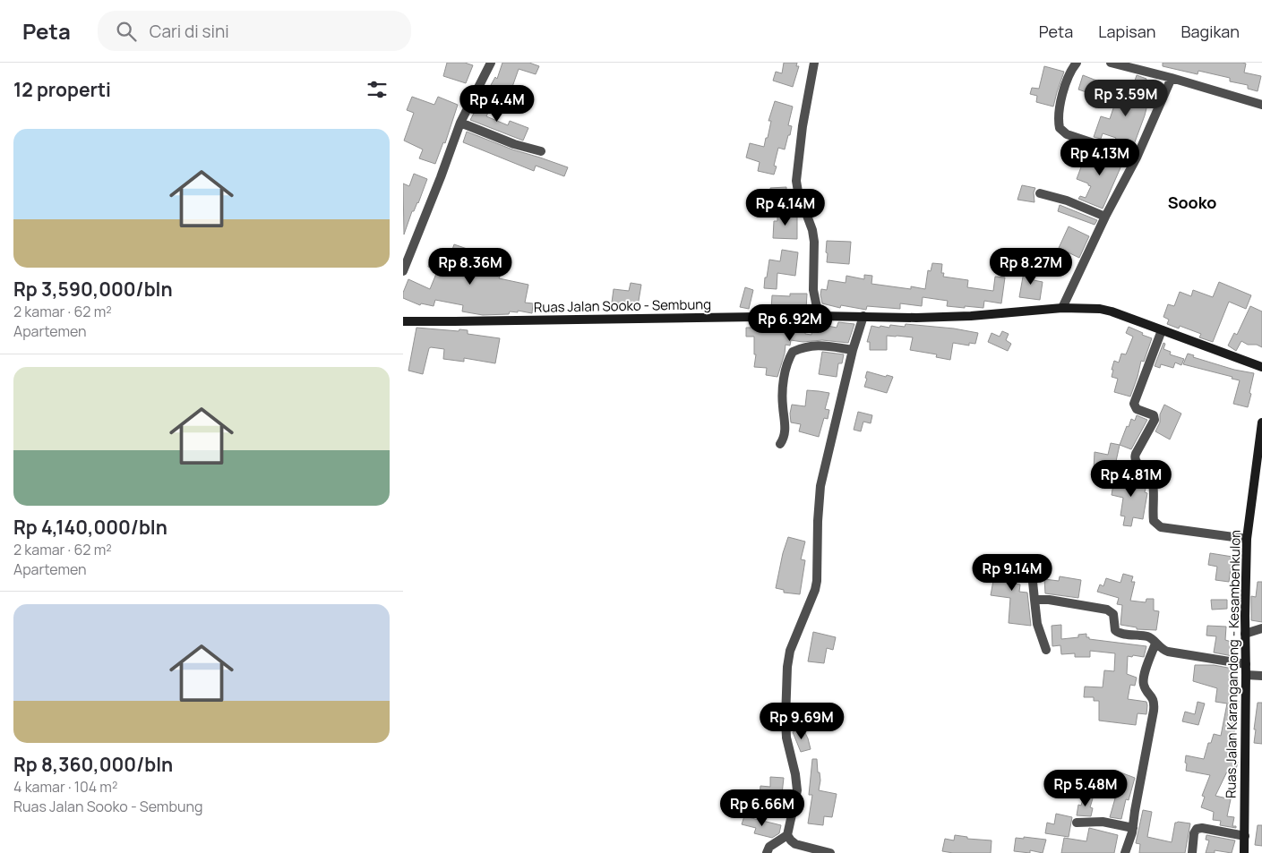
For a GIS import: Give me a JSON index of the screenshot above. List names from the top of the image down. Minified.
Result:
{"streets":{"main road":["Ruas Jalan Sooko - Sembung","Ruas Jalan Karangandong - Kesambenkulon"]},"districts":["Sooko"],"page":{"header":"Peta","search":"Cari di sini","nav":["Peta","Lapisan","Bagikan"],"heading":"12 properti","price":["Rp 3.59M","Rp 4.4M","Rp 4.13M","Rp 4.14M","Rp 8.36M","Rp 8.27M","Rp 6.92M","Rp 4.81M","Rp 9.14M","Rp 9.69M","Rp 5.48M","Rp 6.66M"],"list":[{"name":"Rp 3,590,000/bln","note":"2 kamar · 62 m² · Apartemen"},{"name":"Rp 4,140,000/bln","note":"2 kamar · 62 m² · Apartemen"},{"name":"Rp 8,360,000/bln","note":"4 kamar · 104 m² · Ruas Jalan Sooko - Sembung"}]}}
